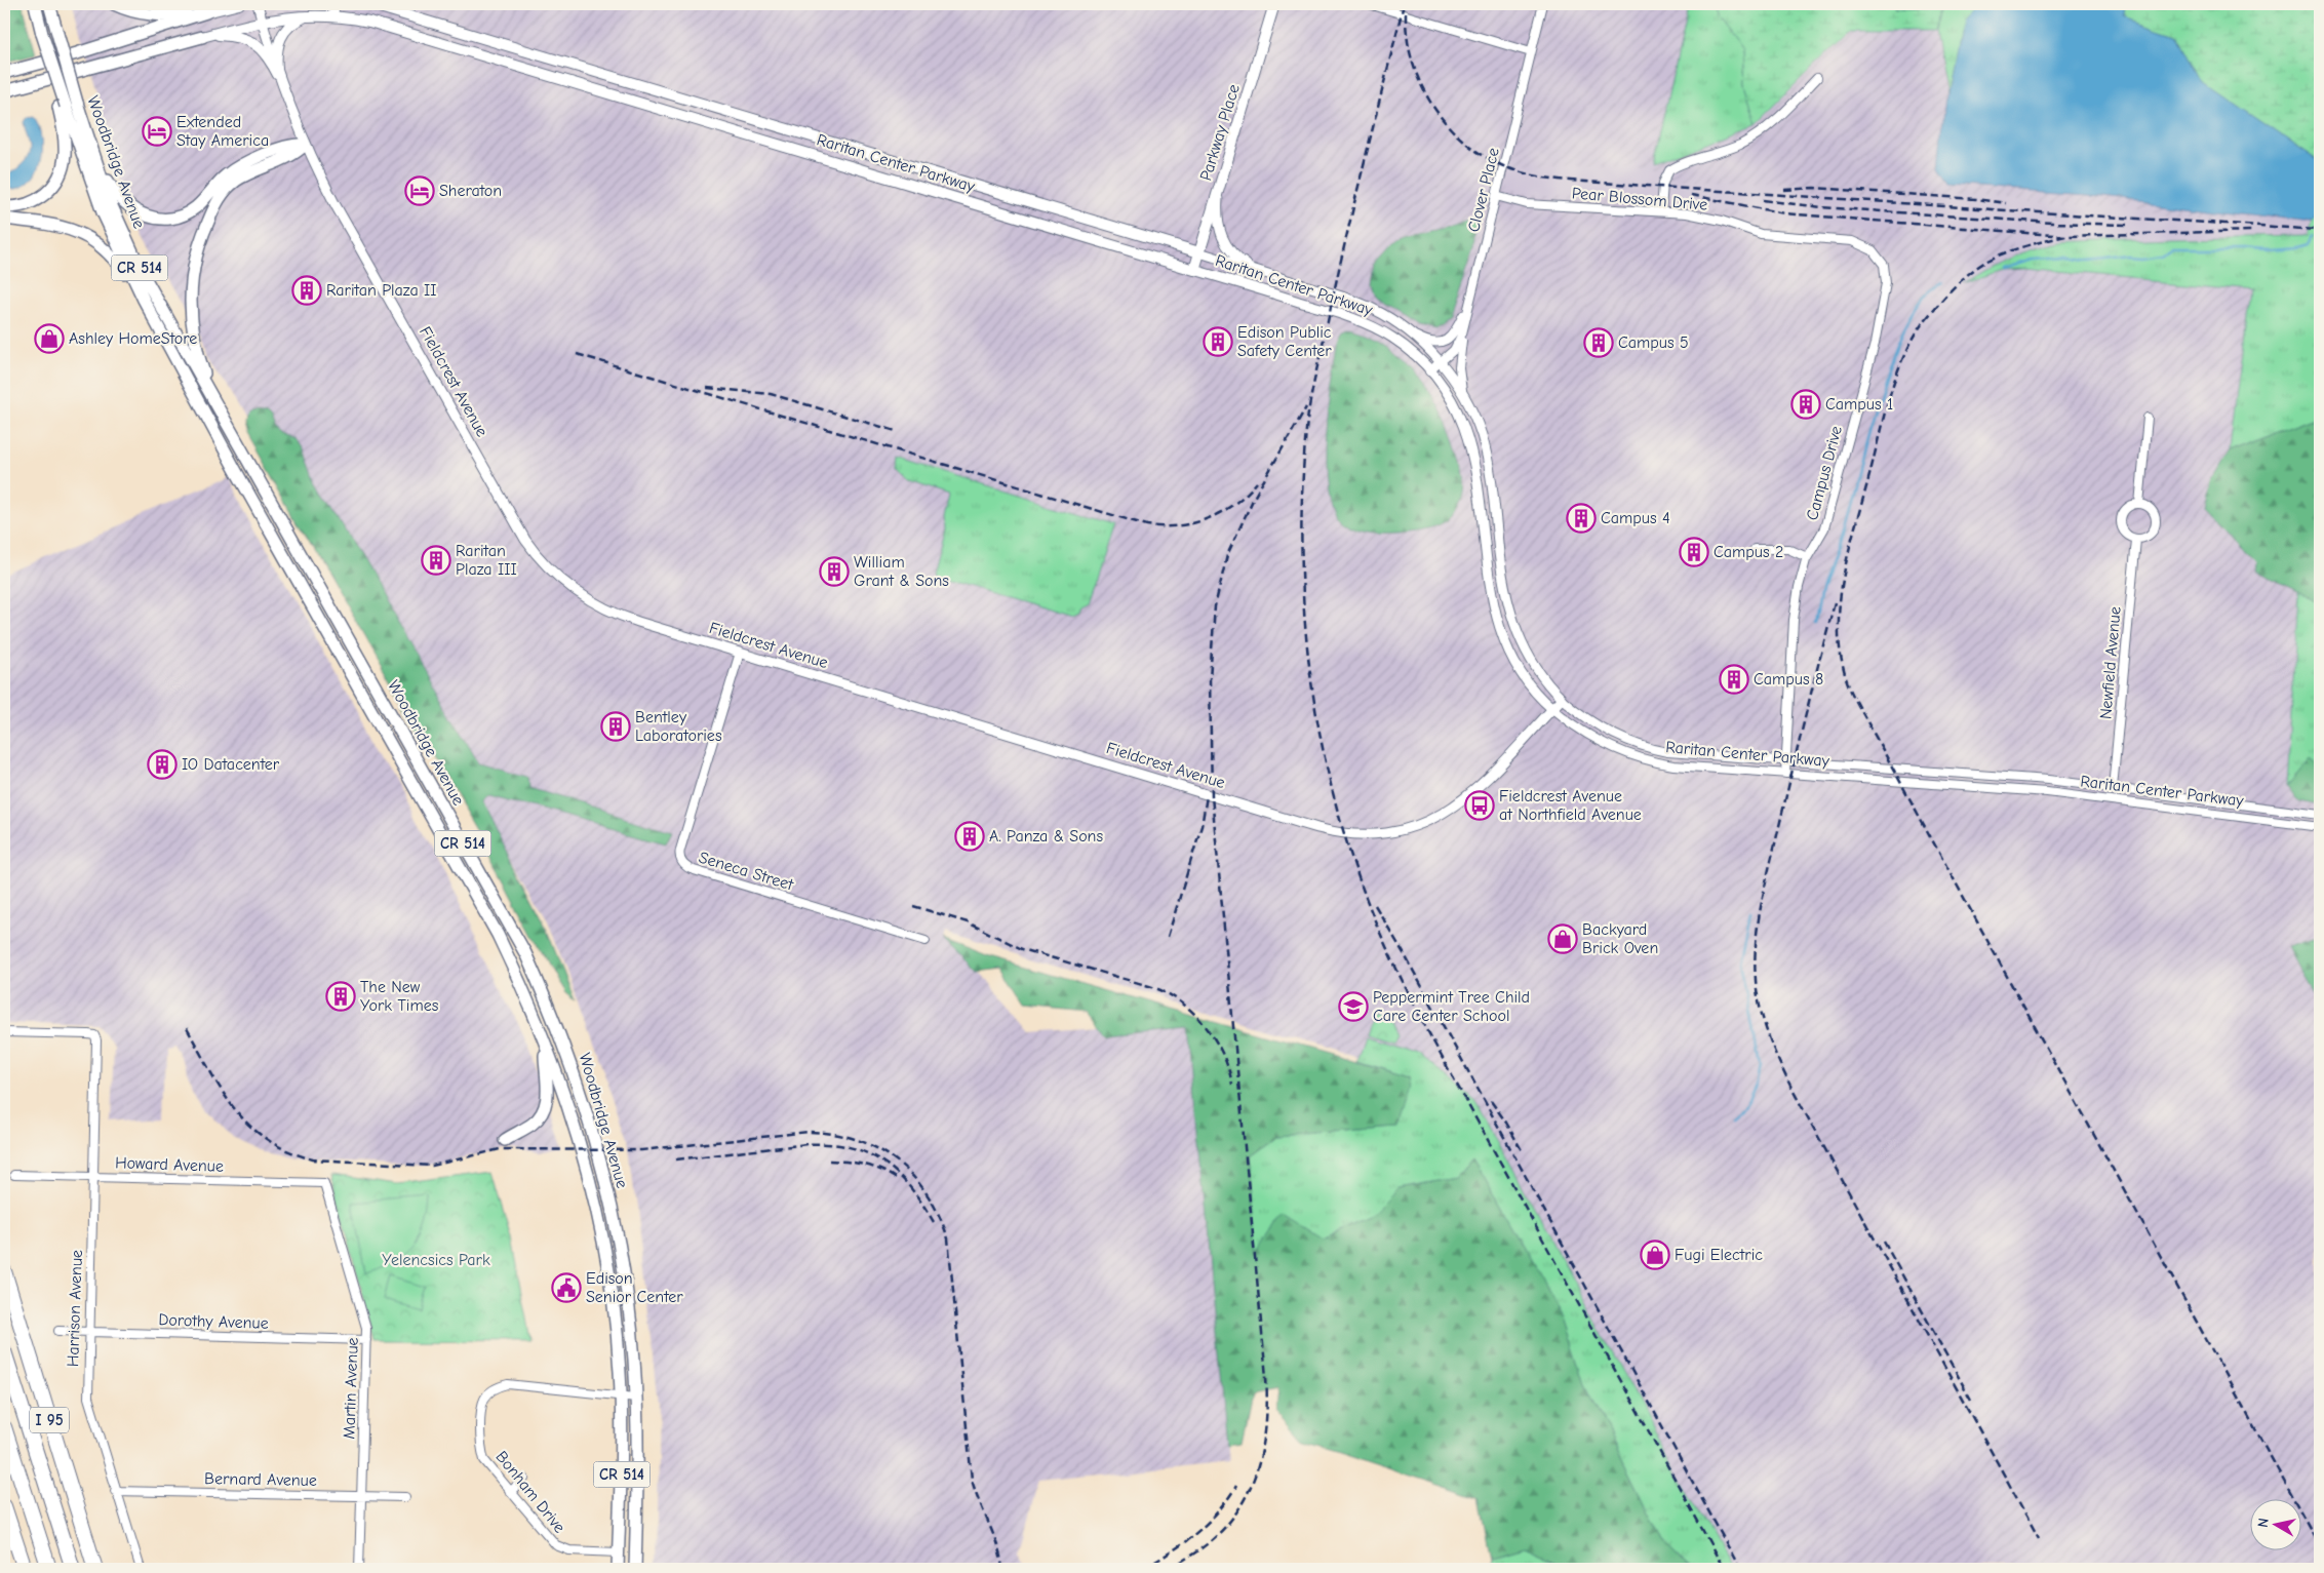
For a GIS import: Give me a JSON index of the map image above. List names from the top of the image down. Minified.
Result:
{"streets":{"highway":["I 95"],"main road":["Parkway Place","Woodbridge Avenue","Raritan Center Parkway","CR 514"],"street":["Clover Place","Pear Blossom Drive","Fieldcrest Avenue","Campus Drive","Newfield Avenue","Seneca Street","Howard Avenue","Harrison Avenue","Dorothy Avenue","Martin Avenue","Bernard Avenue","Bonham Drive"]},"crossings":[["Parkway Place","Raritan Center Parkway"],["Woodbridge Avenue","Bonham Drive"],["Raritan Center Parkway","Clover Place"],["Raritan Center Parkway","Fieldcrest Avenue"],["Raritan Center Parkway","Campus Drive"],["Raritan Center Parkway","Newfield Avenue"],["Clover Place","Pear Blossom Drive"],["Pear Blossom Drive","Campus Drive"],["Fieldcrest Avenue","Seneca Street"],["Howard Avenue","Harrison Avenue"],["Howard Avenue","Martin Avenue"],["Harrison Avenue","Dorothy Avenue"],["Harrison Avenue","Bernard Avenue"],["Dorothy Avenue","Martin Avenue"],["Martin Avenue","Bernard Avenue"]],"parks":["Yelencsics Park"],"places":{"hotel":["Extended Stay America","Sheraton"],"building":["Raritan Plaza II","Edison Public Safety Center","Campus 5","Campus 1","Campus 4","Campus 2","Raritan Plaza III","William Grant & Sons","Campus 8","Bentley Laboratories","IO Datacenter","A. Panza & Sons","The New York Times"],"shop":["Ashley HomeStore","Backyard Brick Oven","Fugi Electric"],"bus stop":["Fieldcrest Avenue at Northfield Avenue"],"school or university":["Peppermint Tree Child Care Center School"],"public building":["Edison Senior Center"]},"north":"left"}
